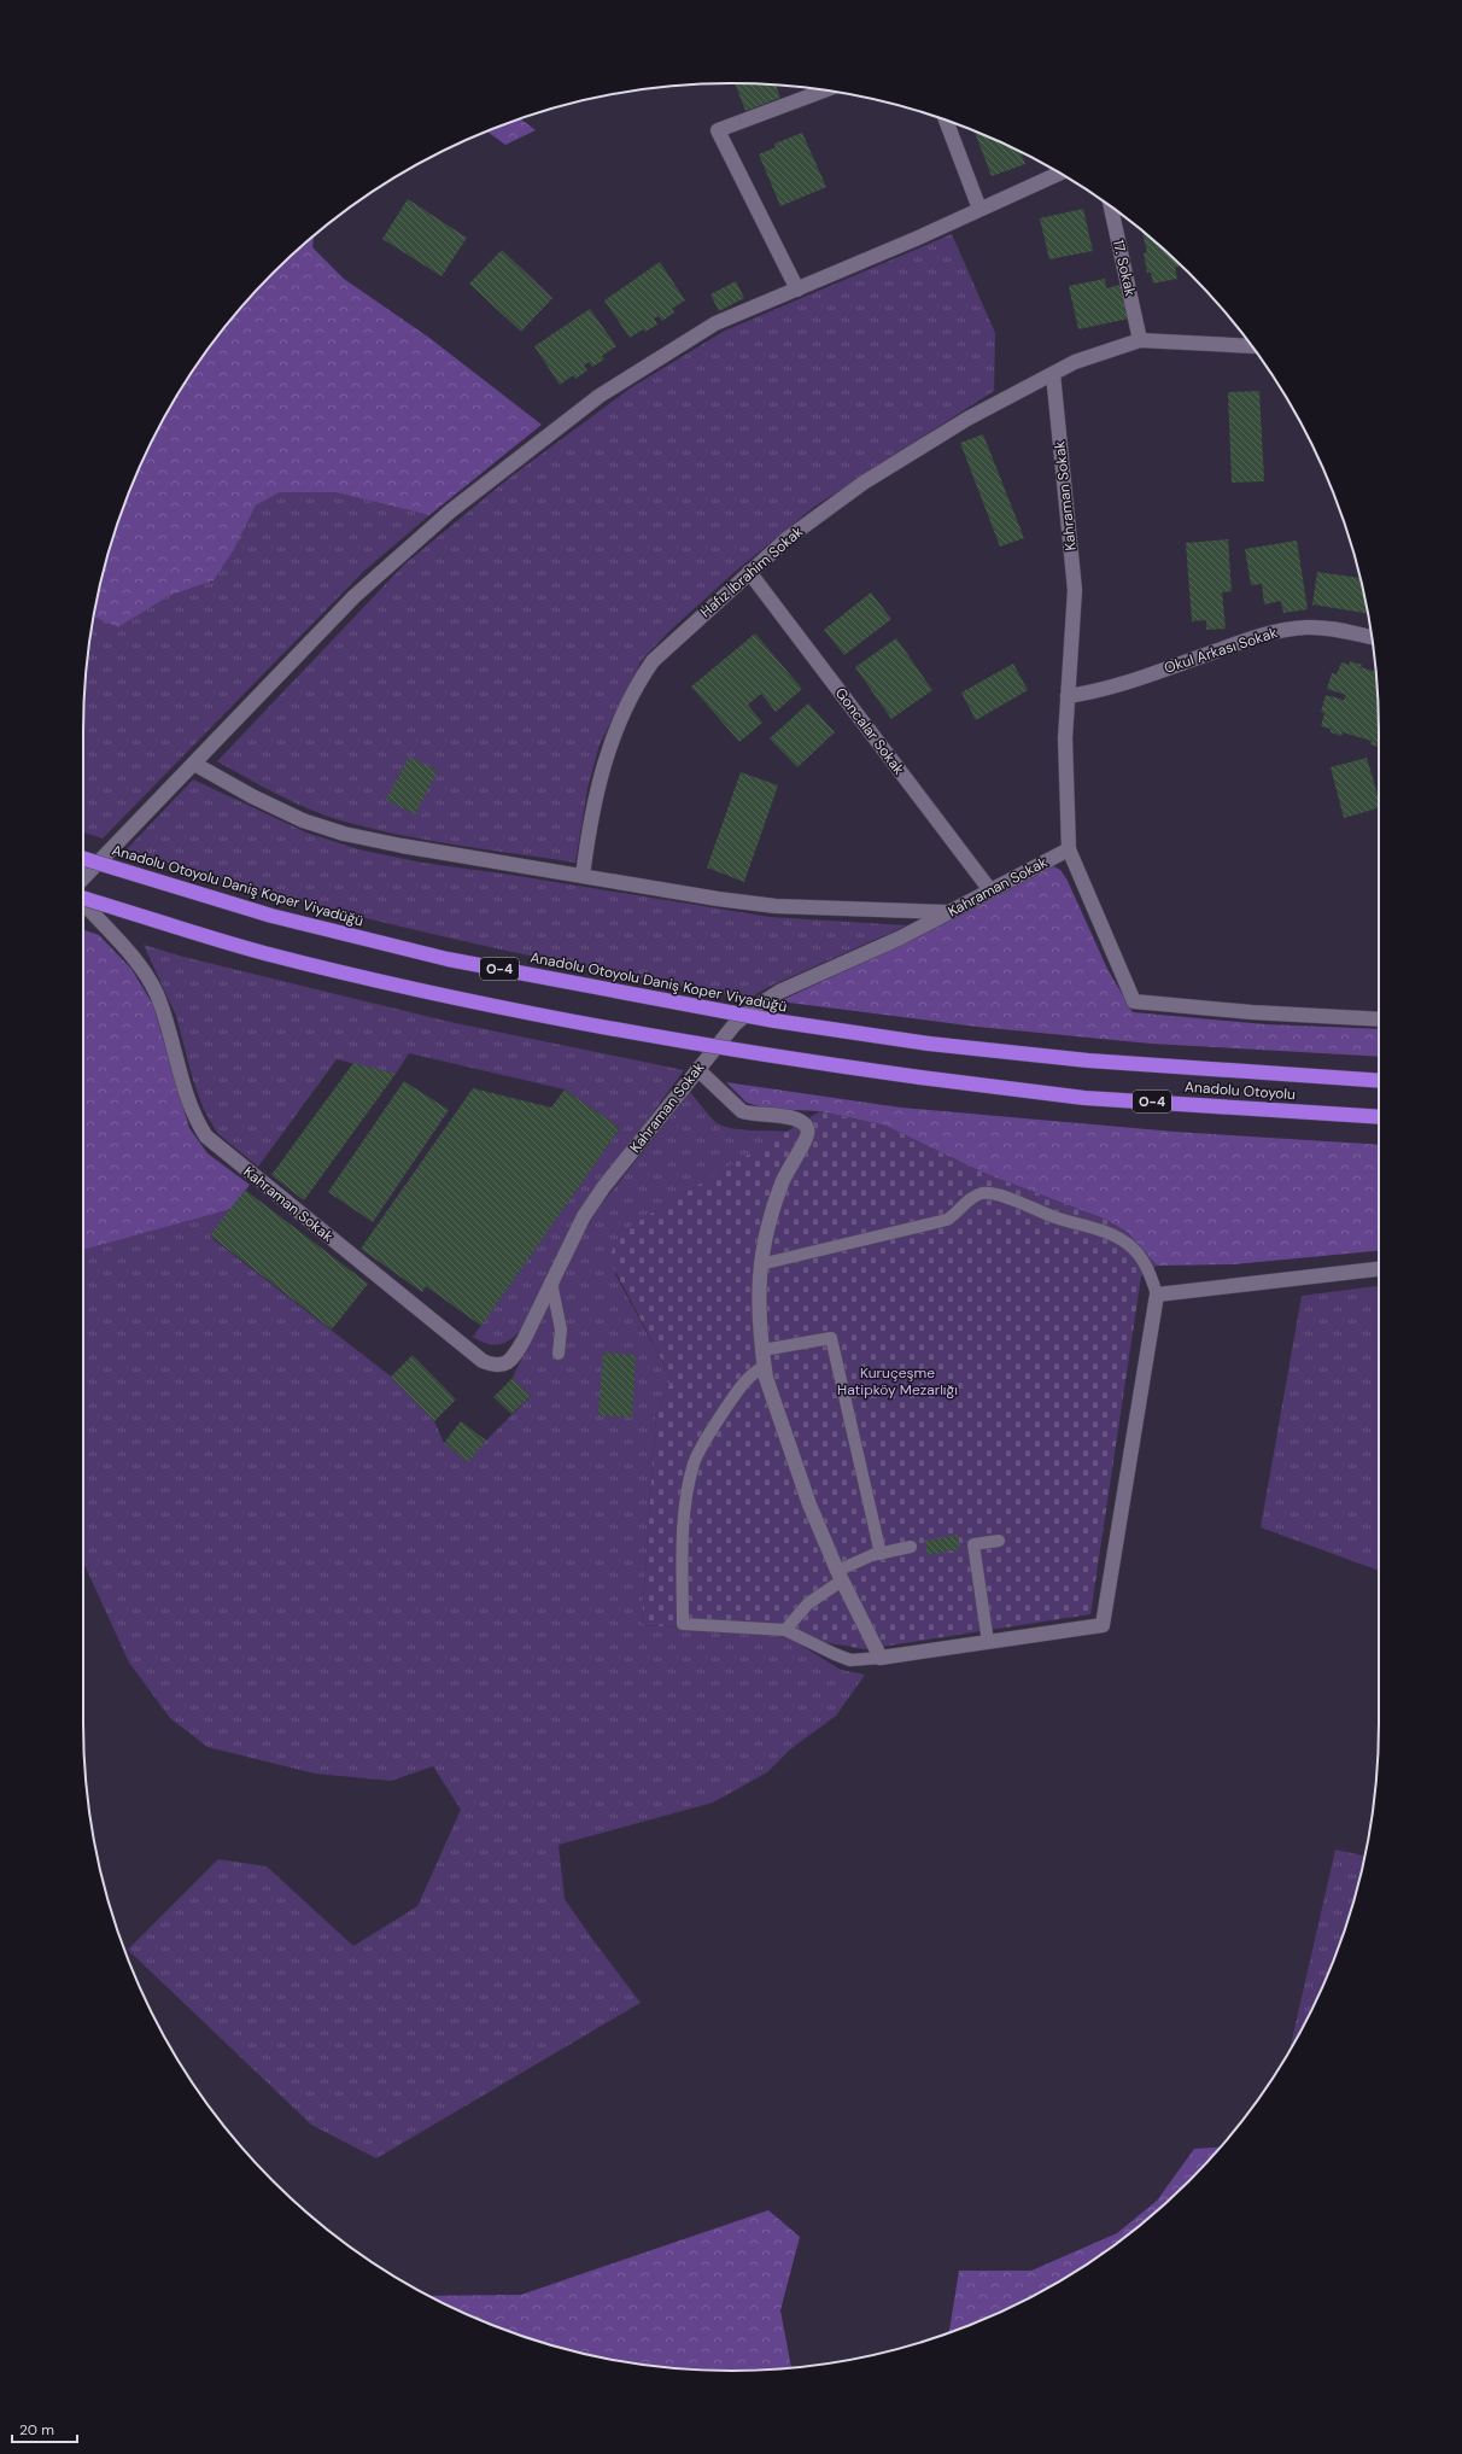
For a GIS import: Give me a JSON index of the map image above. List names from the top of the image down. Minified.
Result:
{"streets":{"highway":["Anadolu Otoyolu Daniş Koper Viyadüğü","O-4","Anadolu Otoyolu"],"street":["17. Sokak","Kahraman Sokak","Hafız İbrahim Sokak","Okul Arkası Sokak","Goncalar Sokak"]},"crossings":[["17. Sokak","Hafız İbrahim Sokak"],["Kahraman Sokak","Hafız İbrahim Sokak"],["Kahraman Sokak","Okul Arkası Sokak"],["Kahraman Sokak","Goncalar Sokak"],["Hafız İbrahim Sokak","Goncalar Sokak"],["Anadolu Otoyolu Daniş Koper Viyadüğü","Anadolu Otoyolu"]],"parks":["Kuruçeşme Hatipköy Mezarlığı"],"scale_bar":"20 m"}
